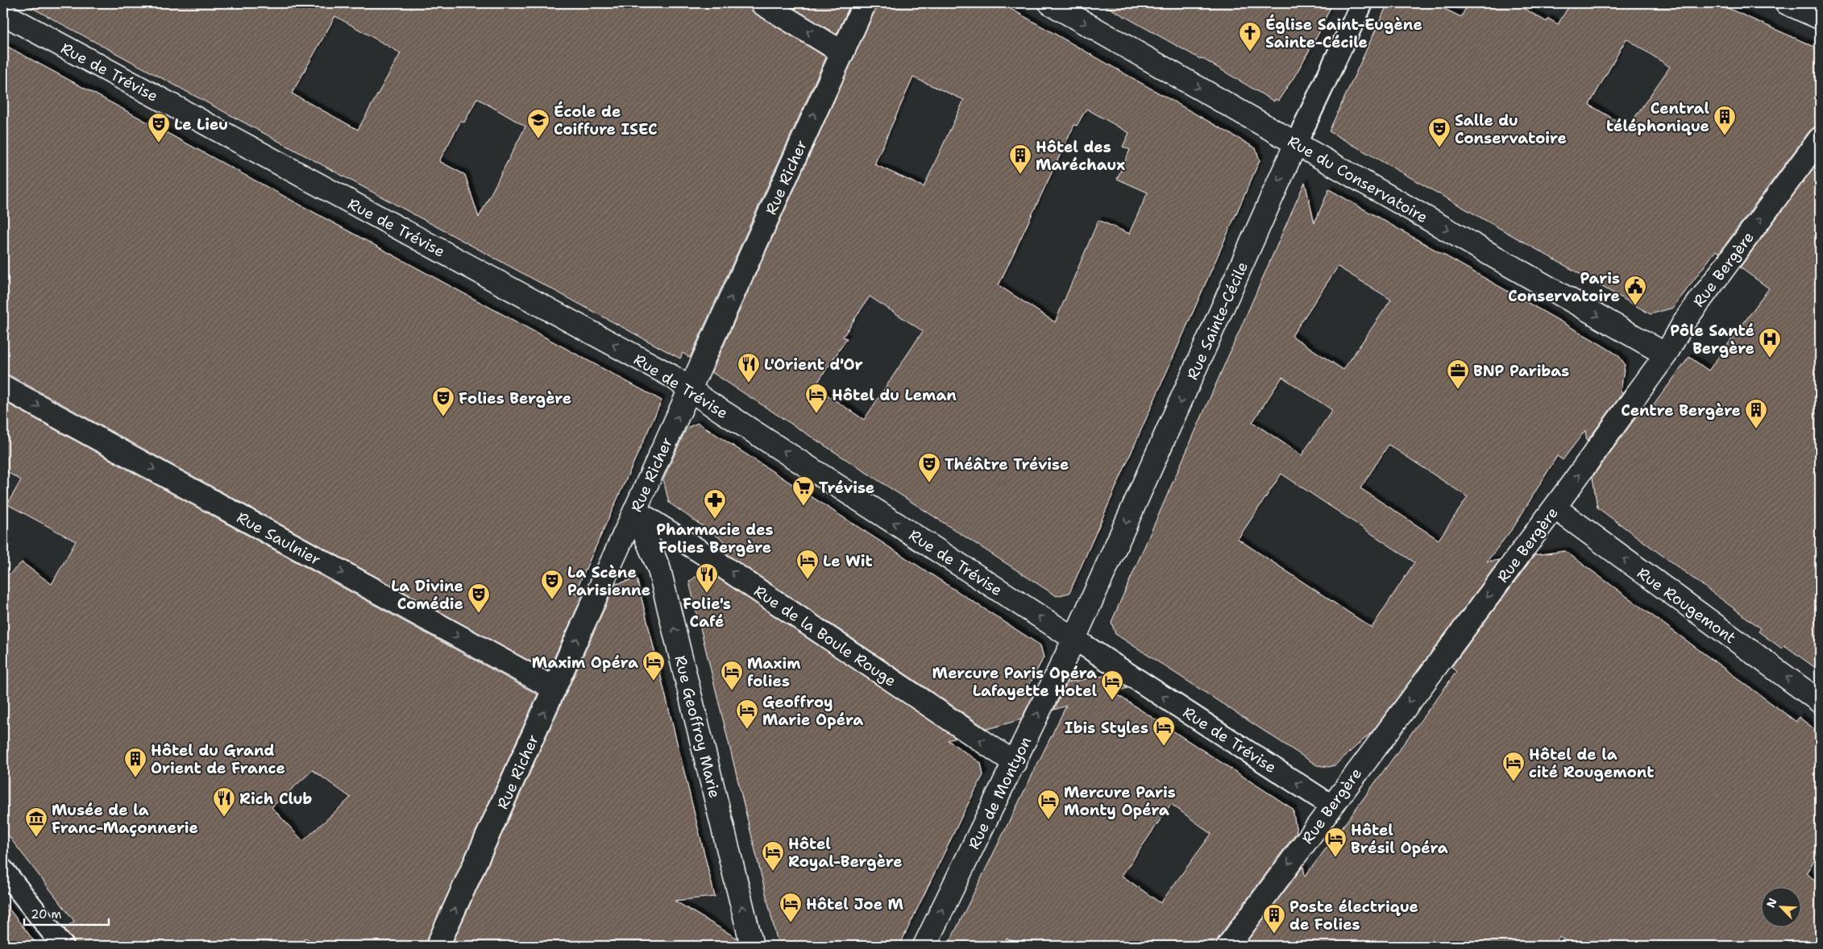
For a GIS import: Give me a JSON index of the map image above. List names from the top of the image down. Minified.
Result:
{"streets":{"street":["Rue de Trévise","Rue Richer","Rue du Conservatoire","Rue Bergère","Rue Sainte-Cécile","Rue Saulnier","Rue Rougemont","Rue de la Boule Rouge","Rue Geoffroy Marie","Rue de Montyon"]},"crossings":[["Rue de Trévise","Rue Richer"],["Rue de Trévise","Rue Bergère"],["Rue de Trévise","Rue Sainte-Cécile"],["Rue de Trévise","Rue de Montyon"],["Rue Richer","Rue Saulnier"],["Rue Richer","Rue de la Boule Rouge"],["Rue Richer","Rue Geoffroy Marie"],["Rue du Conservatoire","Rue Bergère"],["Rue du Conservatoire","Rue Sainte-Cécile"],["Rue Bergère","Rue Rougemont"],["Rue Sainte-Cécile","Rue de Montyon"],["Rue de la Boule Rouge","Rue Geoffroy Marie"],["Rue de la Boule Rouge","Rue de Montyon"]],"one_way":["Rue de Trévise","Rue Richer","Rue du Conservatoire","Rue Sainte-Cécile","Rue Saulnier","Rue Rougemont","Rue de la Boule Rouge","Rue Geoffroy Marie","Rue de Montyon"],"places":{"church":["Église Saint-Eugène Sainte-Cécile"],"building":["Central téléphonique","Hôtel des Maréchaux","Centre Bergère","Hôtel du Grand Orient de France","Poste électrique de Folies"],"school or university":["École de Coiffure ISEC"],"theatre":["Le Lieu","Salle du Conservatoire","Folies Bergère","Théâtre Trévise","La Scène Parisienne","La Divine Comédie"],"public building":["Paris Conservatoire"],"hospital":["Pôle Santé Bergère"],"restaurant":["L'Orient d'Or","Folie's Café","Rich Club"],"office":["BNP Paribas"],"hotel":["Hôtel du Leman","Le Wit","Maxim Opéra","Maxim folies","Mercure Paris Opéra Lafayette Hotel","Geoffroy Marie Opéra","Ibis Styles","Hôtel de la cité Rougemont","Mercure Paris Monty Opéra","Hôtel Brésil Opéra","Hôtel Royal-Bergère","Hôtel Joe M"],"supermarket":["Trévise"],"pharmacy":["Pharmacie des Folies Bergère"],"museum":["Musée de la Franc-Maçonnerie"]},"scale_bar":"20 m","north":"top left"}
